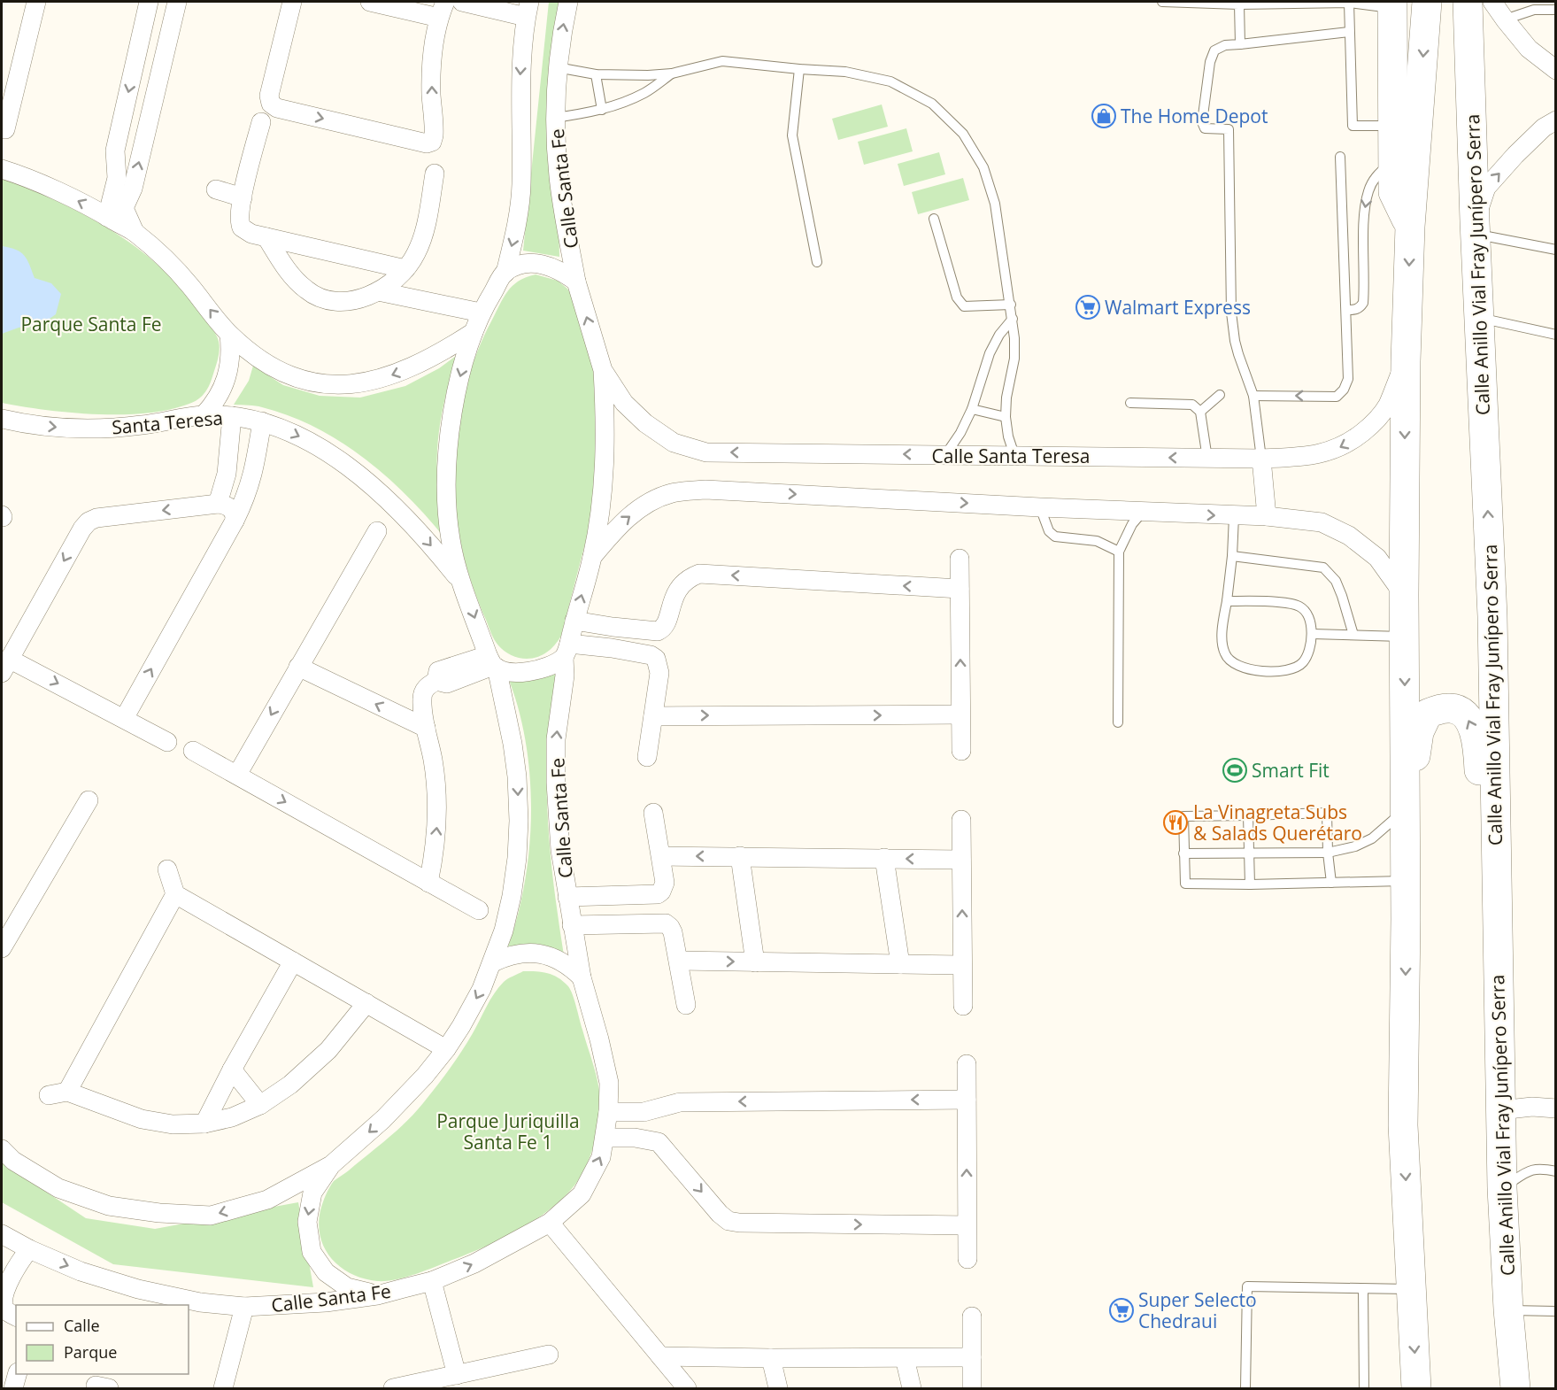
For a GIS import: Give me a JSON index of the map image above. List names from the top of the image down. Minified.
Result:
{"streets":{"highway":["Calle Anillo Vial Fray Junípero Serra"],"street":["Calle Santa Fe","Santa Teresa","Calle Santa Teresa"]},"crossings":[["Calle Santa Fe","Santa Teresa"],["Calle Santa Fe","Calle Santa Teresa"]],"one_way":["Santa Teresa"],"parks":["Parque Santa Fe","Parque Juriquilla Santa Fe 1"],"places":{"shop":["The Home Depot"],"supermarket":["Walmart Express","Super Selecto Chedraui"],"sports":["Smart Fit"],"restaurant":["La Vinagreta Subs & Salads Querétaro"]},"legend":["Calle","Parque"]}
